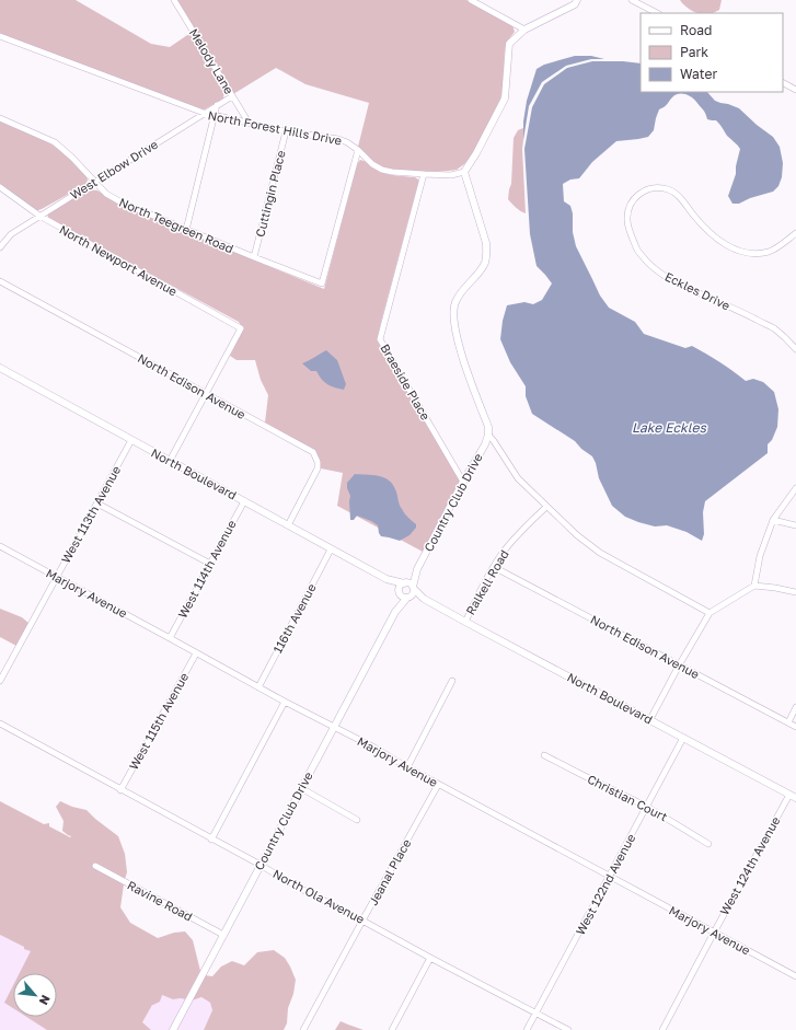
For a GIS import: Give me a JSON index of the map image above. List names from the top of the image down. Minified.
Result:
{"streets":{"street":["Melody Lane","North Forest Hills Drive","West Elbow Drive","Cuttingin Place","North Teegreen Road","North Newport Avenue","Eckles Drive","Braeside Place","North Edison Avenue","North Boulevard","Country Club Drive","West 113th Avenue","West 114th Avenue","Ralkell Road","Marjory Avenue","116th Avenue","West 115th Avenue","Christian Court","West 124th Avenue","Jeanal Place","West 122nd Avenue","North Ola Avenue","Ravine Road"]},"crossings":[["Melody Lane","North Forest Hills Drive"],["Melody Lane","West Elbow Drive"],["North Forest Hills Drive","West Elbow Drive"],["North Forest Hills Drive","Cuttingin Place"],["North Forest Hills Drive","North Teegreen Road"],["North Forest Hills Drive","Braeside Place"],["West Elbow Drive","North Teegreen Road"],["West Elbow Drive","North Newport Avenue"],["Cuttingin Place","North Teegreen Road"],["North Newport Avenue","North Edison Avenue"],["Braeside Place","Country Club Drive"],["North Edison Avenue","North Boulevard"],["North Edison Avenue","Ralkell Road"],["North Boulevard","Country Club Drive"],["North Boulevard","West 113th Avenue"],["North Boulevard","West 114th Avenue"],["North Boulevard","Ralkell Road"],["North Boulevard","116th Avenue"],["North Boulevard","West 124th Avenue"],["North Boulevard","West 122nd Avenue"],["Country Club Drive","Marjory Avenue"],["Country Club Drive","North Ola Avenue"],["Country Club Drive","Ravine Road"],["West 113th Avenue","Marjory Avenue"],["West 114th Avenue","Marjory Avenue"],["Marjory Avenue","116th Avenue"],["Marjory Avenue","West 115th Avenue"],["Marjory Avenue","West 124th Avenue"],["Marjory Avenue","Jeanal Place"],["Marjory Avenue","West 122nd Avenue"],["West 115th Avenue","North Ola Avenue"],["Christian Court","West 122nd Avenue"],["Jeanal Place","North Ola Avenue"],["West 122nd Avenue","North Ola Avenue"]],"water":["Lake Eckles"],"legend":["Road","Park","Water"],"north":"bottom right"}
